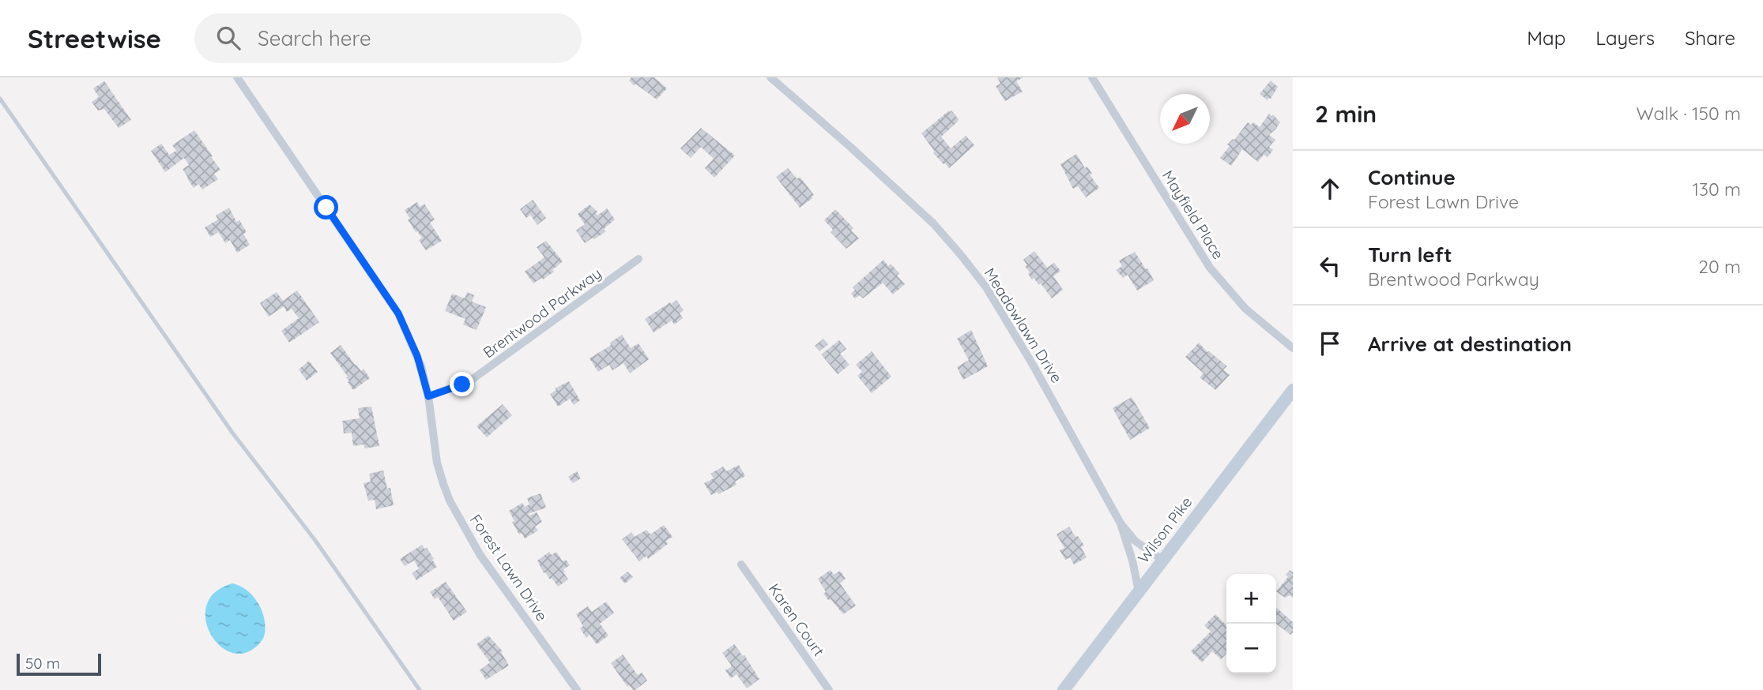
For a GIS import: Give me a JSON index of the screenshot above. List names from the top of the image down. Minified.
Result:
{"streets":{"main road":["Wilson Pike"],"street":["Mayfield Place","Brentwood Parkway","Meadowlawn Drive","Forest Lawn Drive","Karen Court"]},"crossings":[["Brentwood Parkway","Forest Lawn Drive"],["Meadowlawn Drive","Wilson Pike"]],"scale_bar":"50 m","north":"bottom left","page":{"header":"Streetwise","search":"Search here","nav":["Map","Layers","Share"],"heading":["2 min","Walk · 150 m"],"list":[["Continue","Forest Lawn Drive","130 m"],["Turn left","Brentwood Parkway","20 m"],"Arrive at destination"],"map_buttons":["+","−"],"scale":"50 m"}}
